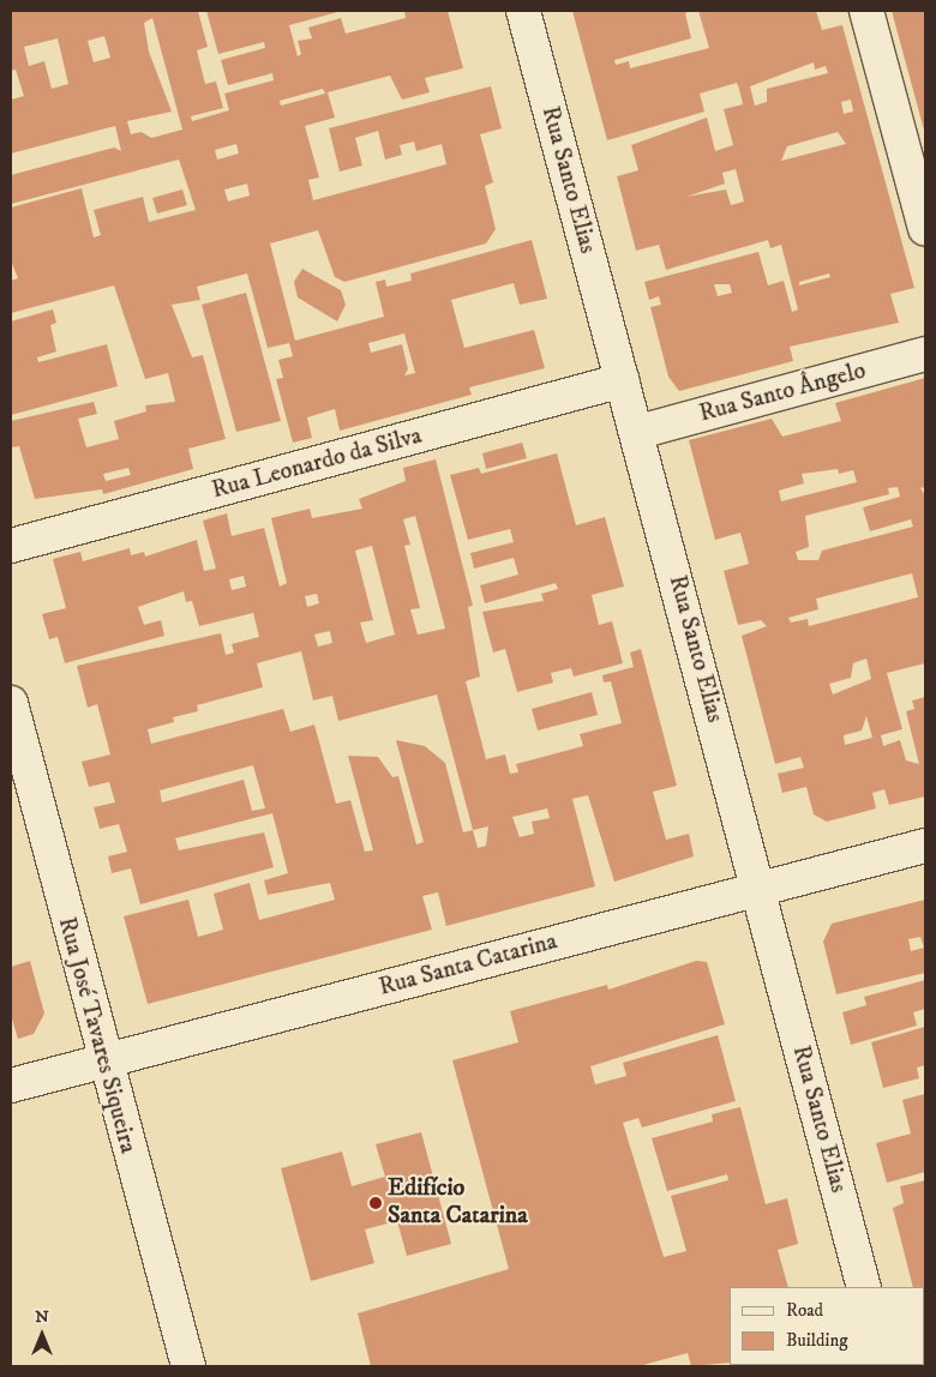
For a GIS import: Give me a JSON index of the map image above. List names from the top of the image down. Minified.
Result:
{"streets":{"street":["Rua Santo Elias","Rua Santo Ângelo","Rua Leonardo da Silva","Rua Santa Catarina","Rua José Tavares Siqueira"]},"crossings":[["Rua Santo Elias","Rua Santo Ângelo"],["Rua Santo Elias","Rua Leonardo da Silva"],["Rua Santo Elias","Rua Santa Catarina"],["Rua Santa Catarina","Rua José Tavares Siqueira"]],"places":["Edifício Santa Catarina"],"legend":["Road","Building"],"north":"top"}
